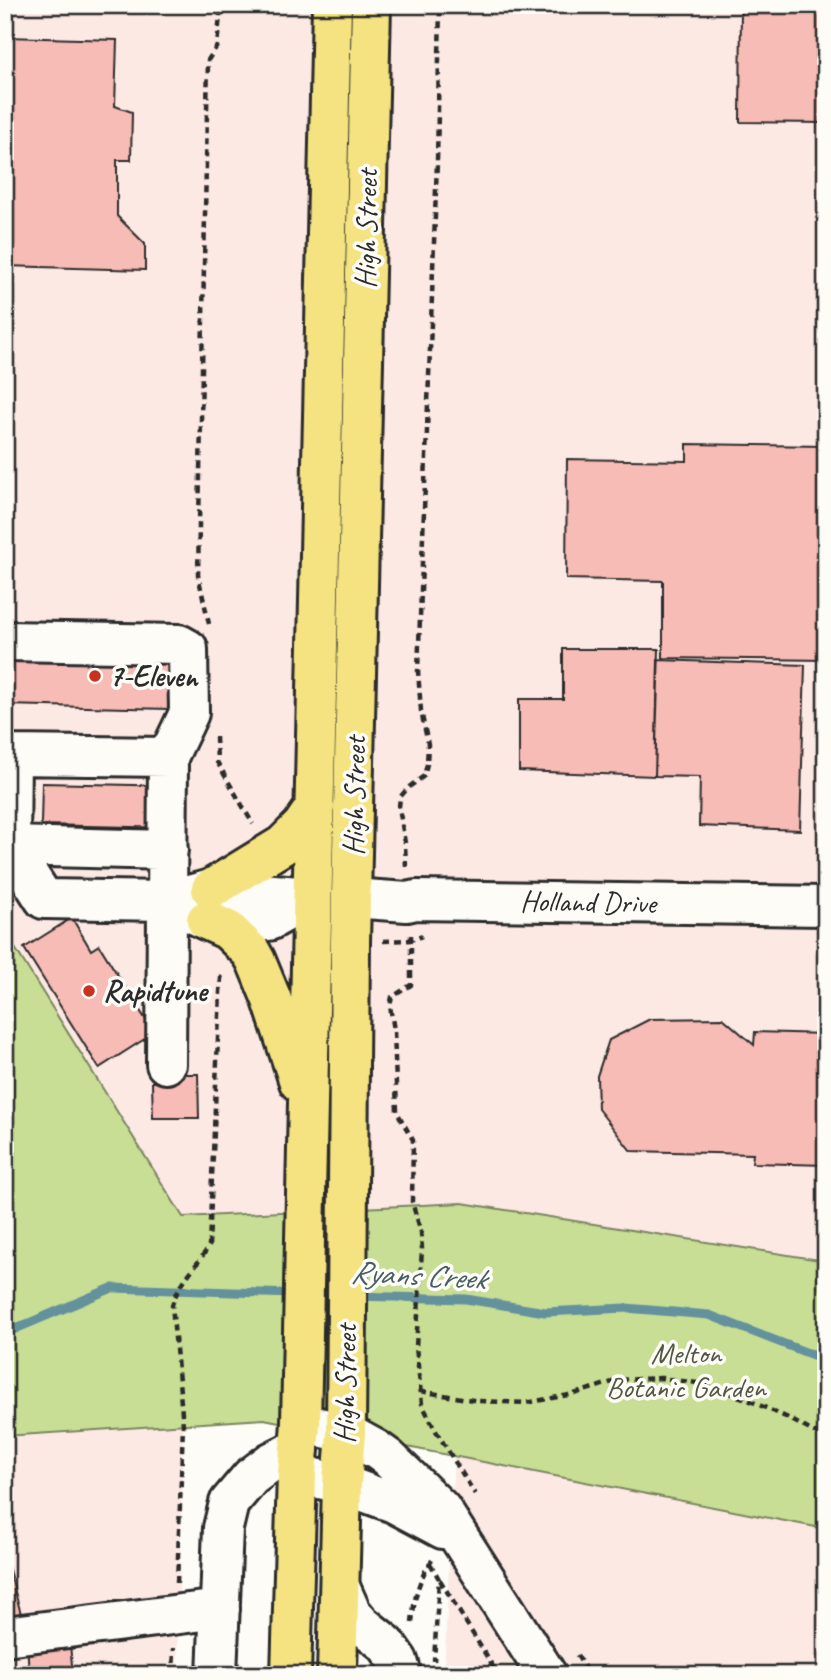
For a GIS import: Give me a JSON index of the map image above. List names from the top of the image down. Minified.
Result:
{"streets":{"main road":["High Street"],"street":["Holland Drive"]},"crossings":[["High Street","Holland Drive"]],"water":["Ryans Creek"],"parks":["Melton Botanic Garden"],"places":["7-Eleven","Rapidtune"]}
